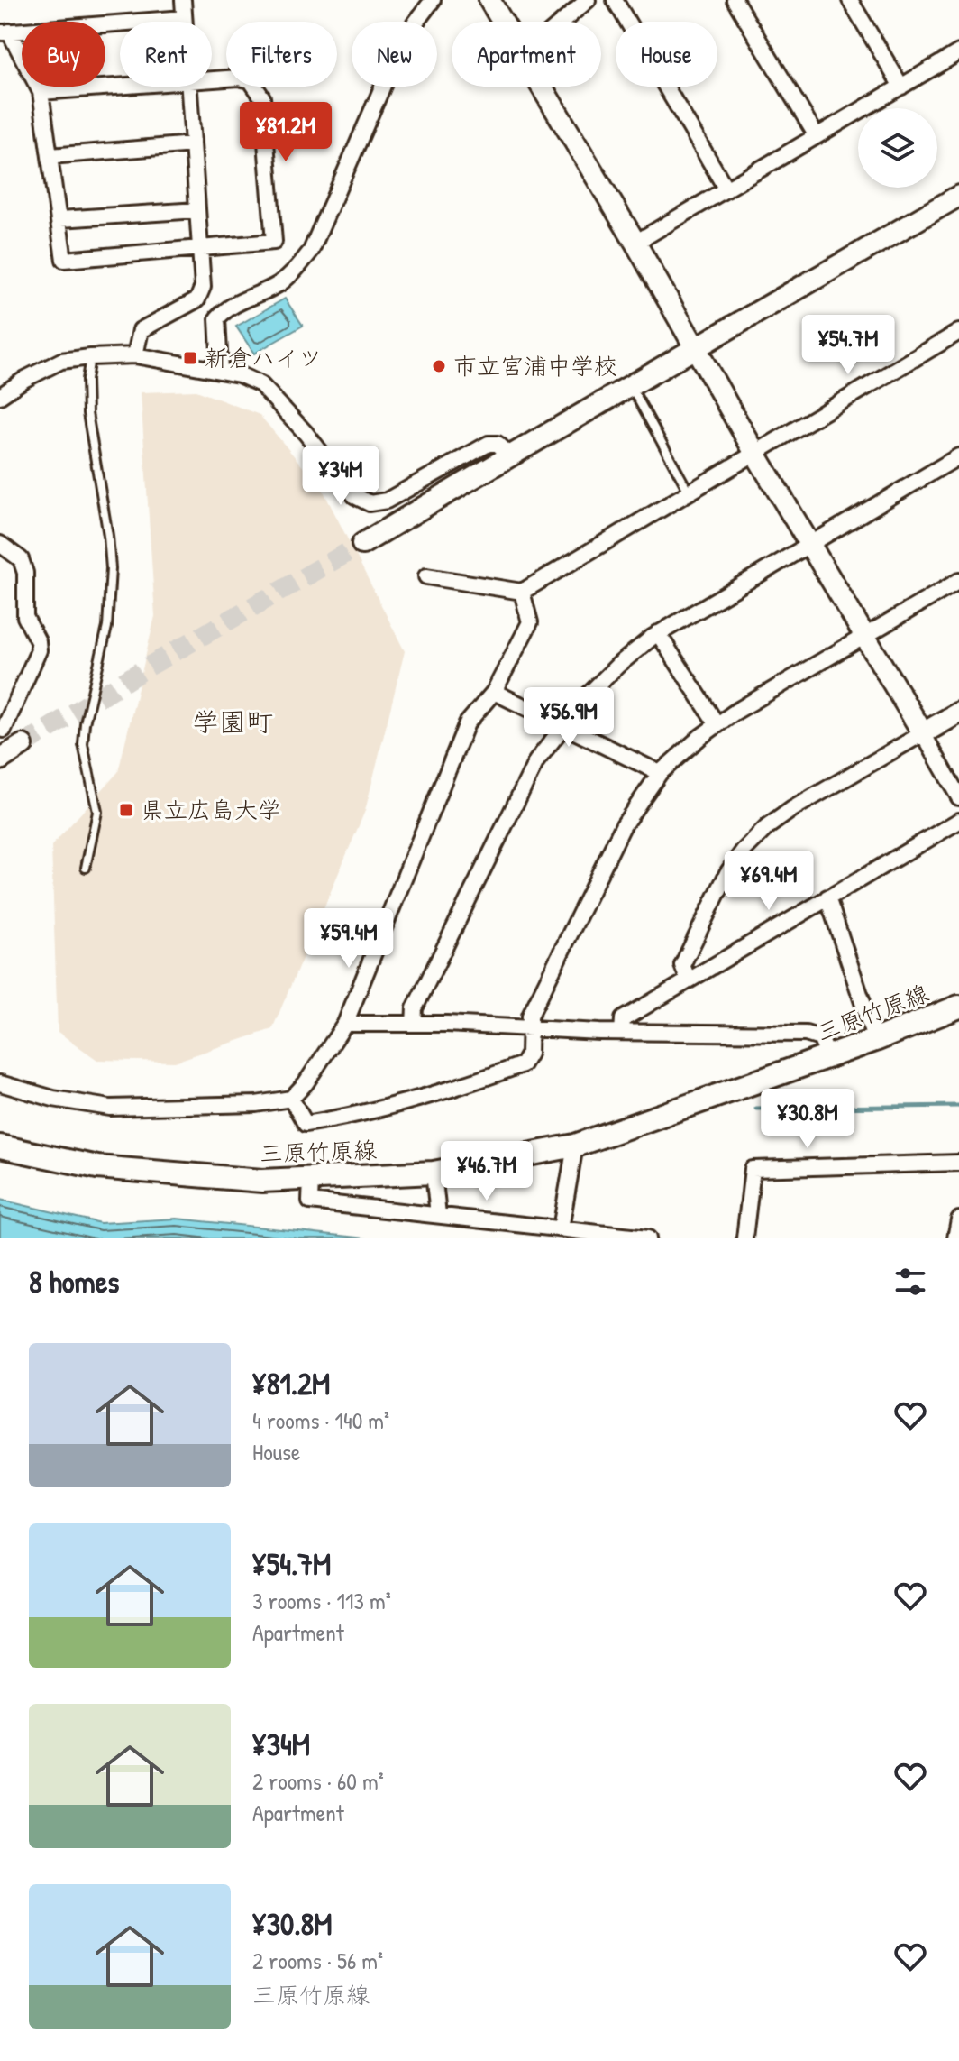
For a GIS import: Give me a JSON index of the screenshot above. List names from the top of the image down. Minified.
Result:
{"streets":{"main road":["三原竹原線"]},"districts":["学園町"],"places":{"transit":["新倉ハイツ","県立広島大学"],"other":["市立宮浦中学校"]},"page":{"chip":["Buy","Rent","Filters","New","Apartment","House"],"price":["¥81.2M","¥54.7M","¥34M","¥56.9M","¥69.4M","¥59.4M","¥30.8M","¥46.7M"],"heading":"8 homes","list":[{"name":"¥81.2M","note":"4 rooms · 140 m² · House"},{"name":"¥54.7M","note":"3 rooms · 113 m² · Apartment"},{"name":"¥34M","note":"2 rooms · 60 m² · Apartment"},{"name":"¥30.8M","note":"2 rooms · 56 m² · 三原竹原線"}]}}
